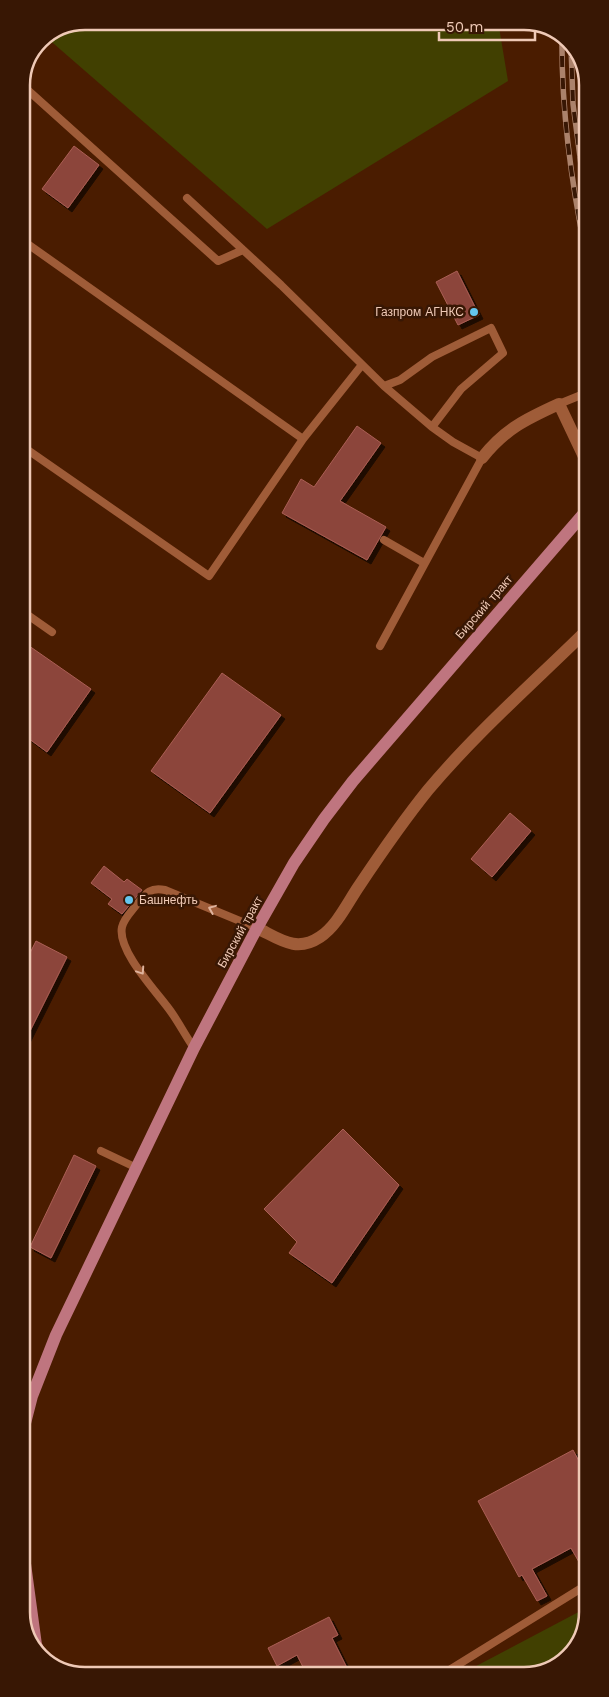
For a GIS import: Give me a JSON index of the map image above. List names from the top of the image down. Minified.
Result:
{"streets":{"main road":["Бирский тракт"]},"places":["Газпром АГНКС","Башнефть"],"scale_bar":"50 m"}
